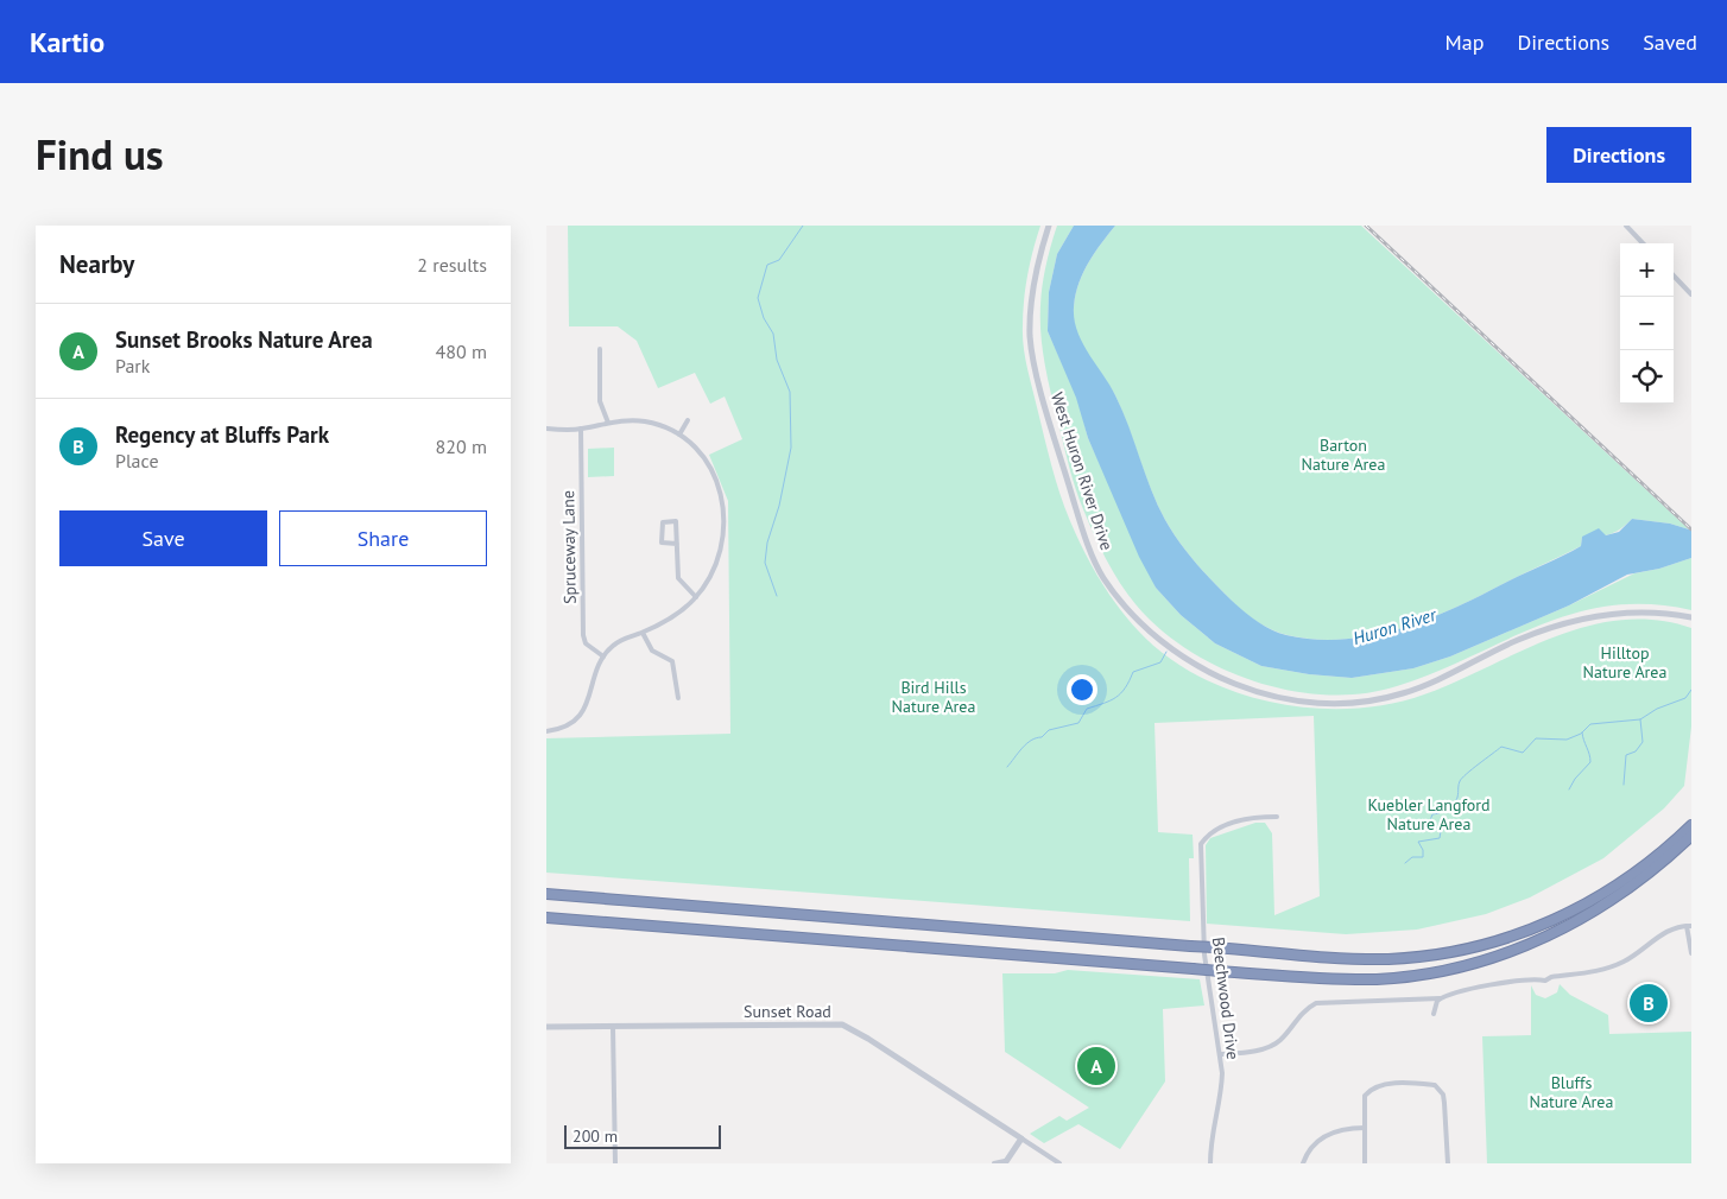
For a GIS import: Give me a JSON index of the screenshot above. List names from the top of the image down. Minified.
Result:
{"streets":{"street":["West Huron River Drive","Spruceway Lane","Beechwood Drive","Sunset Road"]},"water":["Huron River"],"parks":["Barton Nature Area","Hilltop Nature Area","Bird Hills Nature Area","Kuebler Langford Nature Area","Bluffs Nature Area"],"scale_bar":"200 m","page":{"header":"Kartio","nav":["Map","Directions","Saved"],"title":"Find us","buttons":["Directions",["Save","Share"]],"heading":["Nearby","2 results"],"map_buttons":["+","−"],"list":[{"mark":"A","name":"Sunset Brooks Nature Area","note":"Park","value":"480 m"},{"mark":"B","name":"Regency at Bluffs Park","note":"Place","value":"820 m"}],"pins":["B","A"],"scale":"200 m"}}
